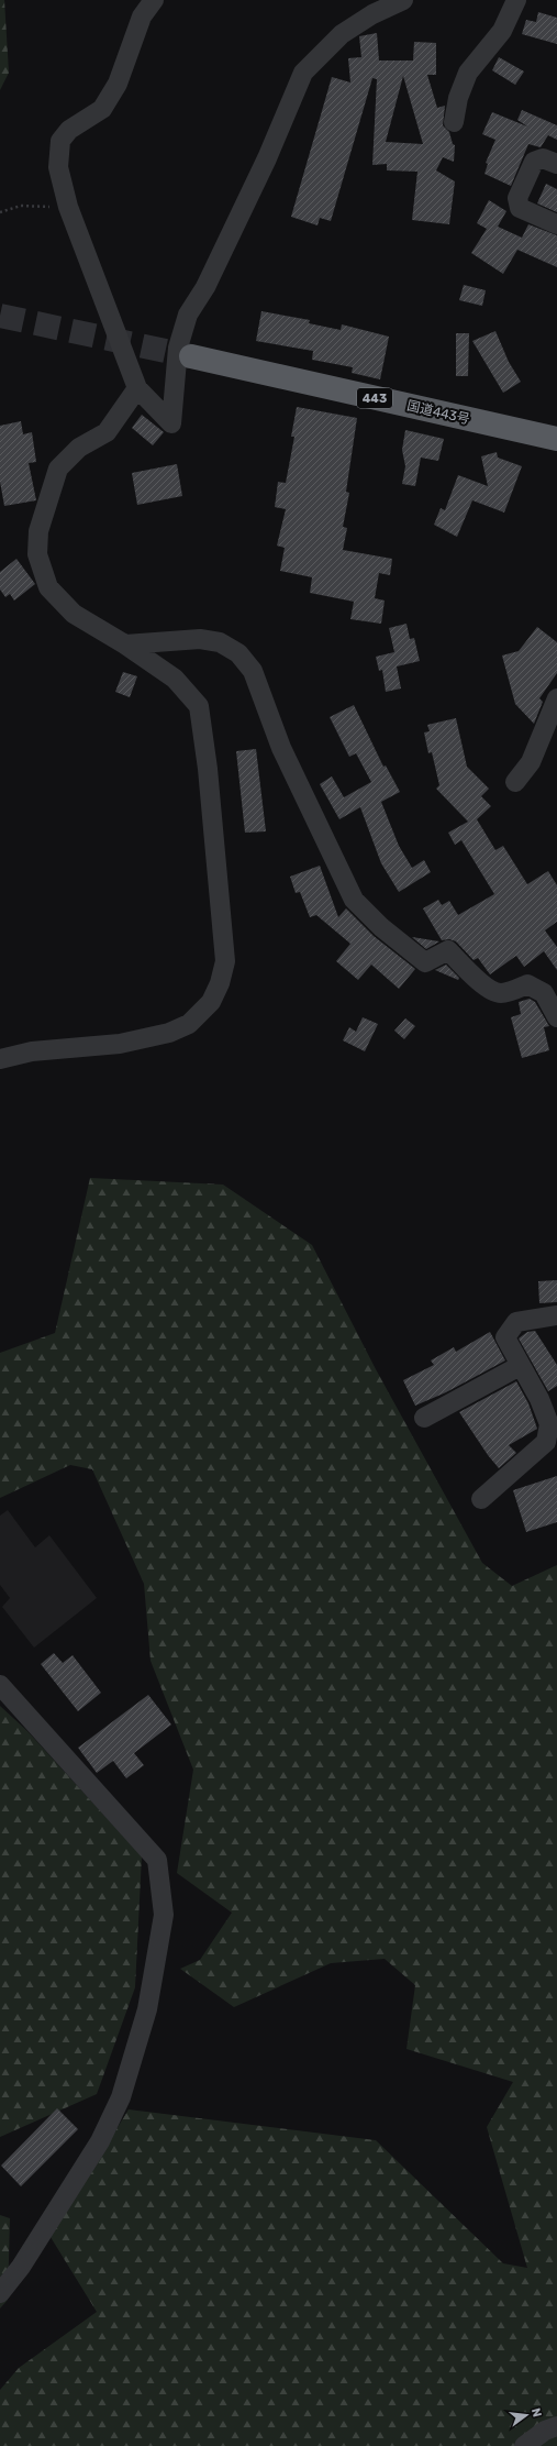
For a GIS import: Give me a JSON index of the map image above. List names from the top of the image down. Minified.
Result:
{"streets":{"highway":["443","国道443号"]},"north":"right"}
